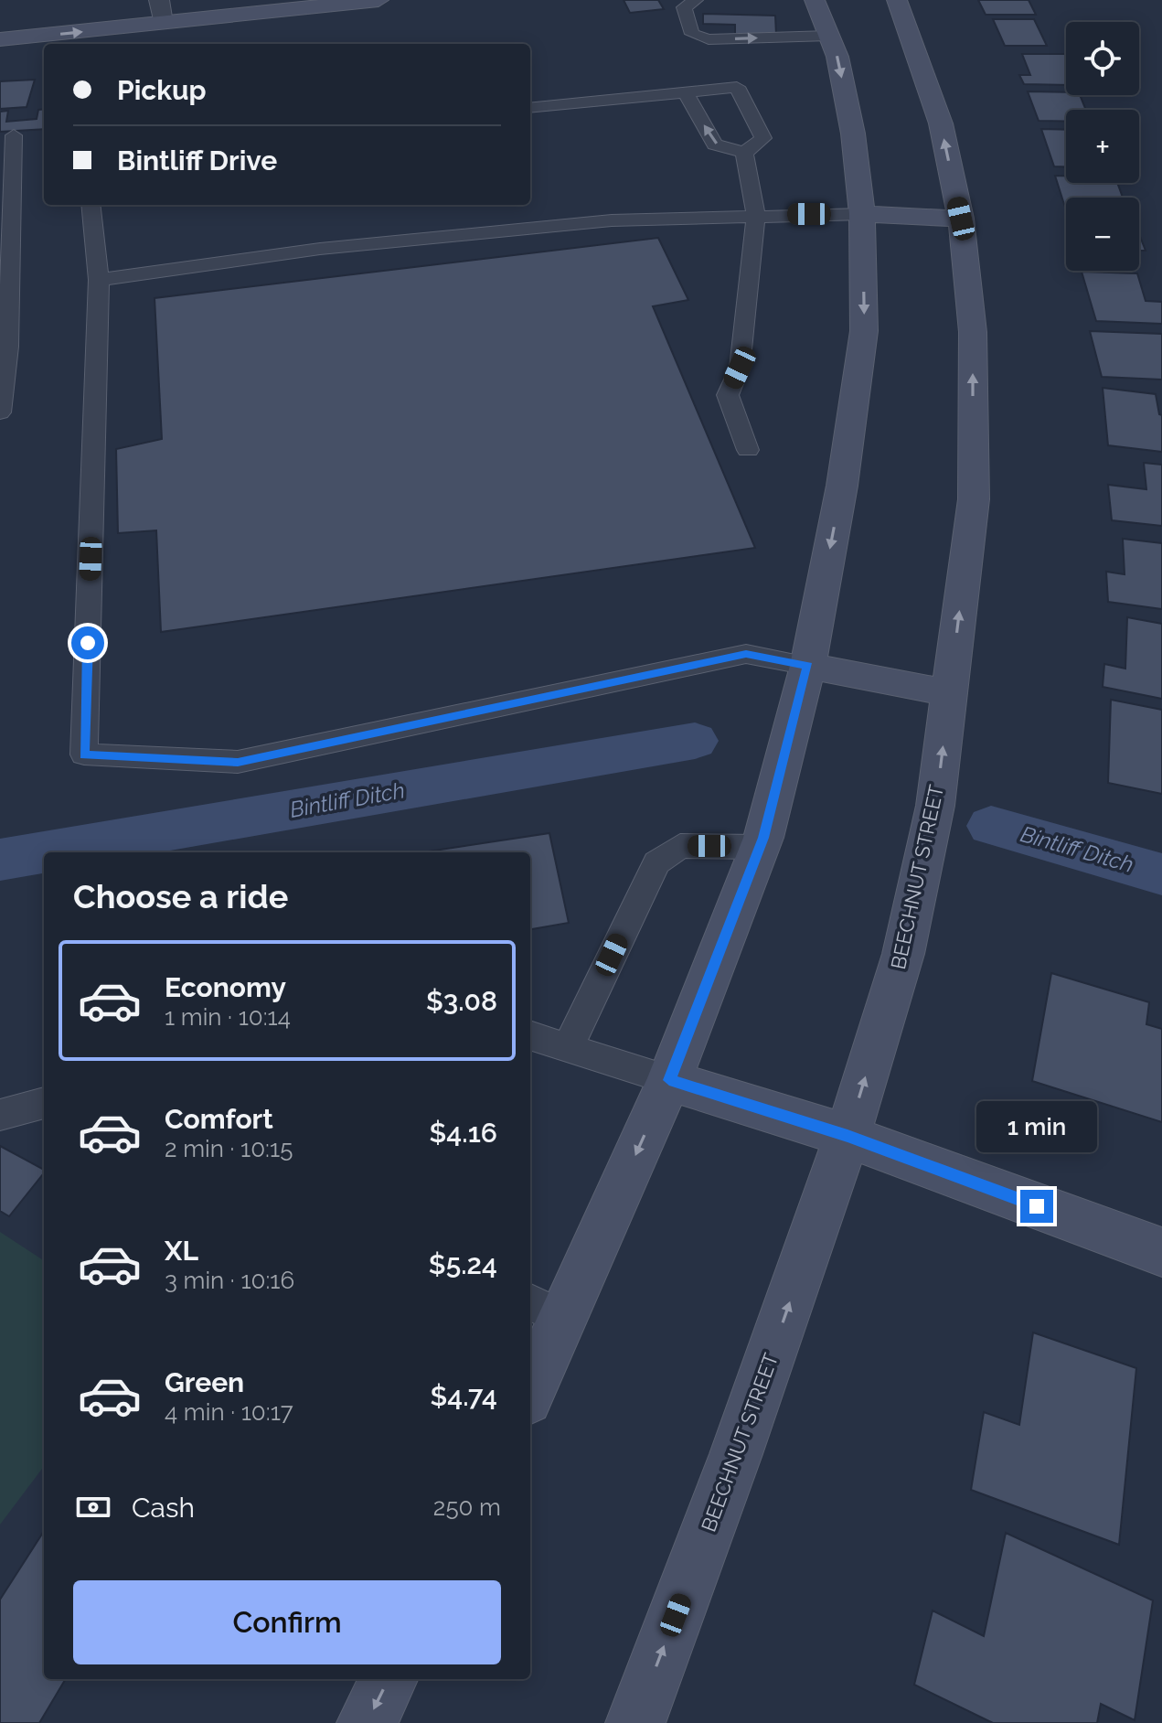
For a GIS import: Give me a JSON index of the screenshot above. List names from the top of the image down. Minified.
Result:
{"streets":{"main road":["BEECHNUT STREET"]},"water":["Bintliff Ditch"],"page":{"map_buttons":["+","−"],"banner":["Pickup","Bintliff Drive"],"heading":"Choose a ride","list":[{"name":"Economy","note":"1 min · 10:14","value":"$3.08"},{"name":"Comfort","note":"2 min · 10:15","value":"$4.16"},{"name":"XL","note":"3 min · 10:16","value":"$5.24"},{"name":"Green","note":"4 min · 10:17","value":"$4.74"}],"bubble":"1 min","pay":["Cash","250 m"],"buttons":"Confirm"}}
